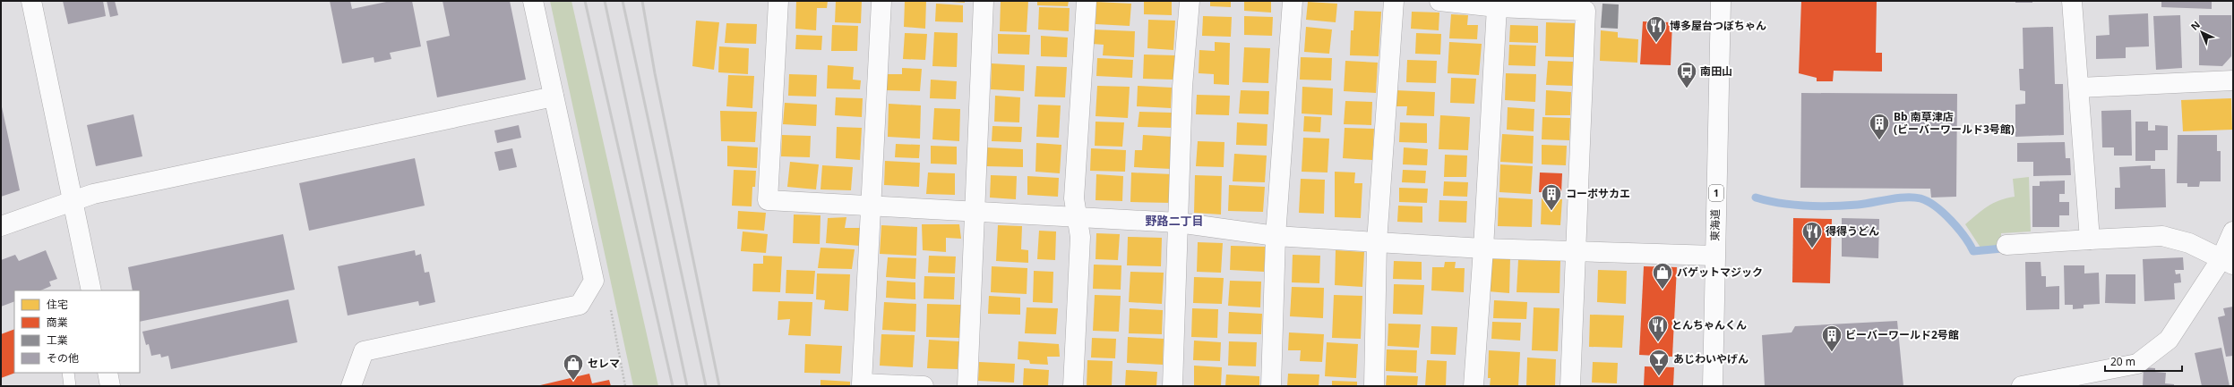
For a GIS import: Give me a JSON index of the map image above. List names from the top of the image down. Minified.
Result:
{"streets":{"main road":["1","東海道"]},"districts":["野路二丁目"],"places":{"restaurant":["博多屋台つぼちゃん","得得うどん","とんちゃんくん"],"bus stop":["南田山"],"building":["Bb 南草津店 (ビーバーワールド3号館)","コーポサカエ","ビーバーワールド2号館"],"shop":["バゲットマジック","セレマ"],"bar":["あじわいやげん"]},"legend":["住宅","商業","工業","その他"],"scale_bar":"20 m","north":"top left"}
